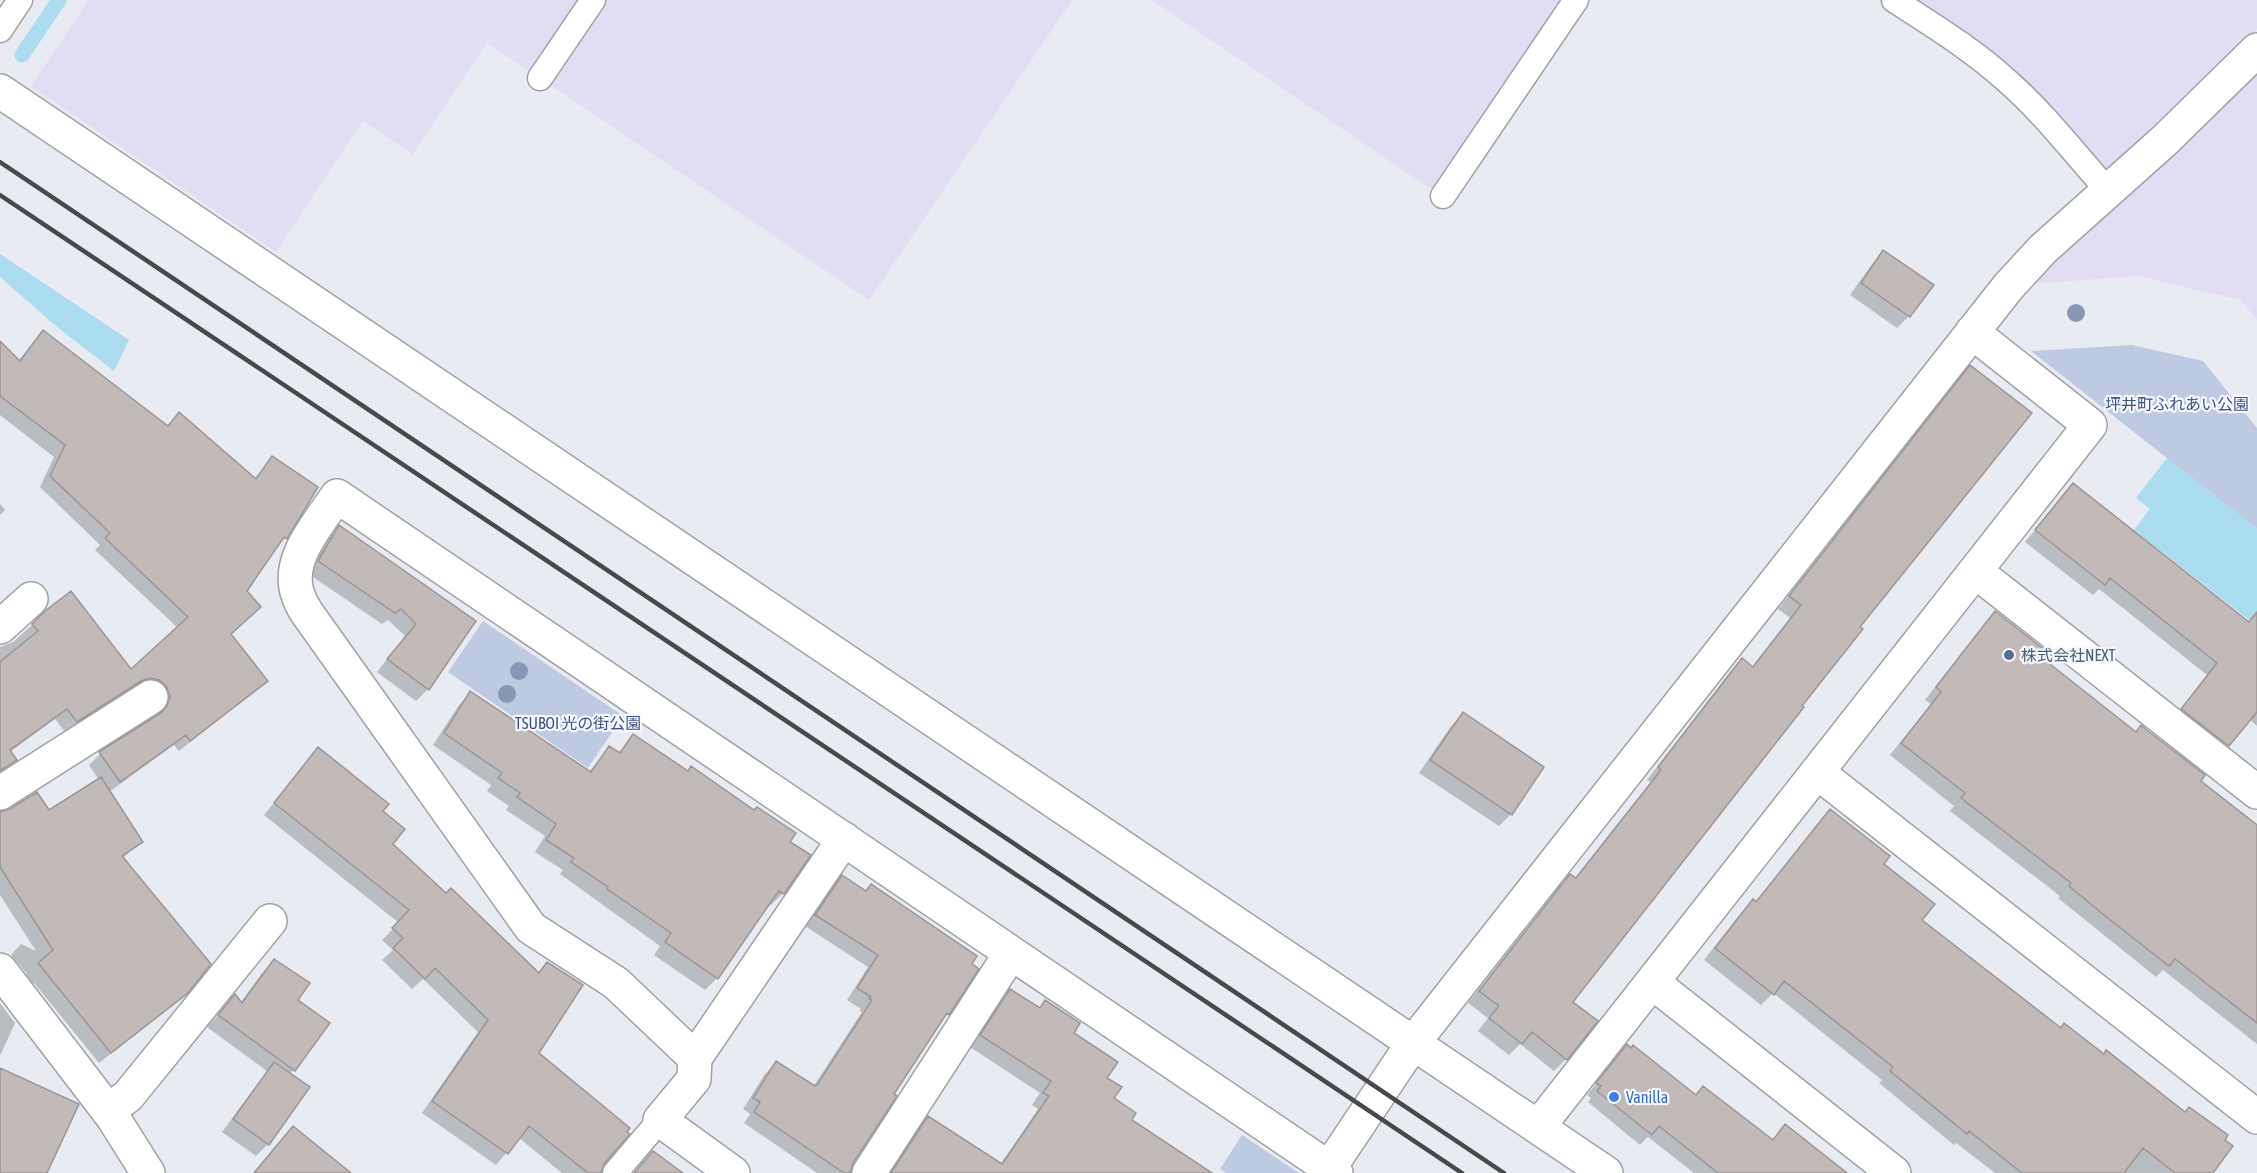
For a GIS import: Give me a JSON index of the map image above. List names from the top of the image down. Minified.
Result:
{"parks":["坪井町ふれあい公園","TSUBOI 光の街公園"],"places":["株式会社NEXT","Vanilla"]}
